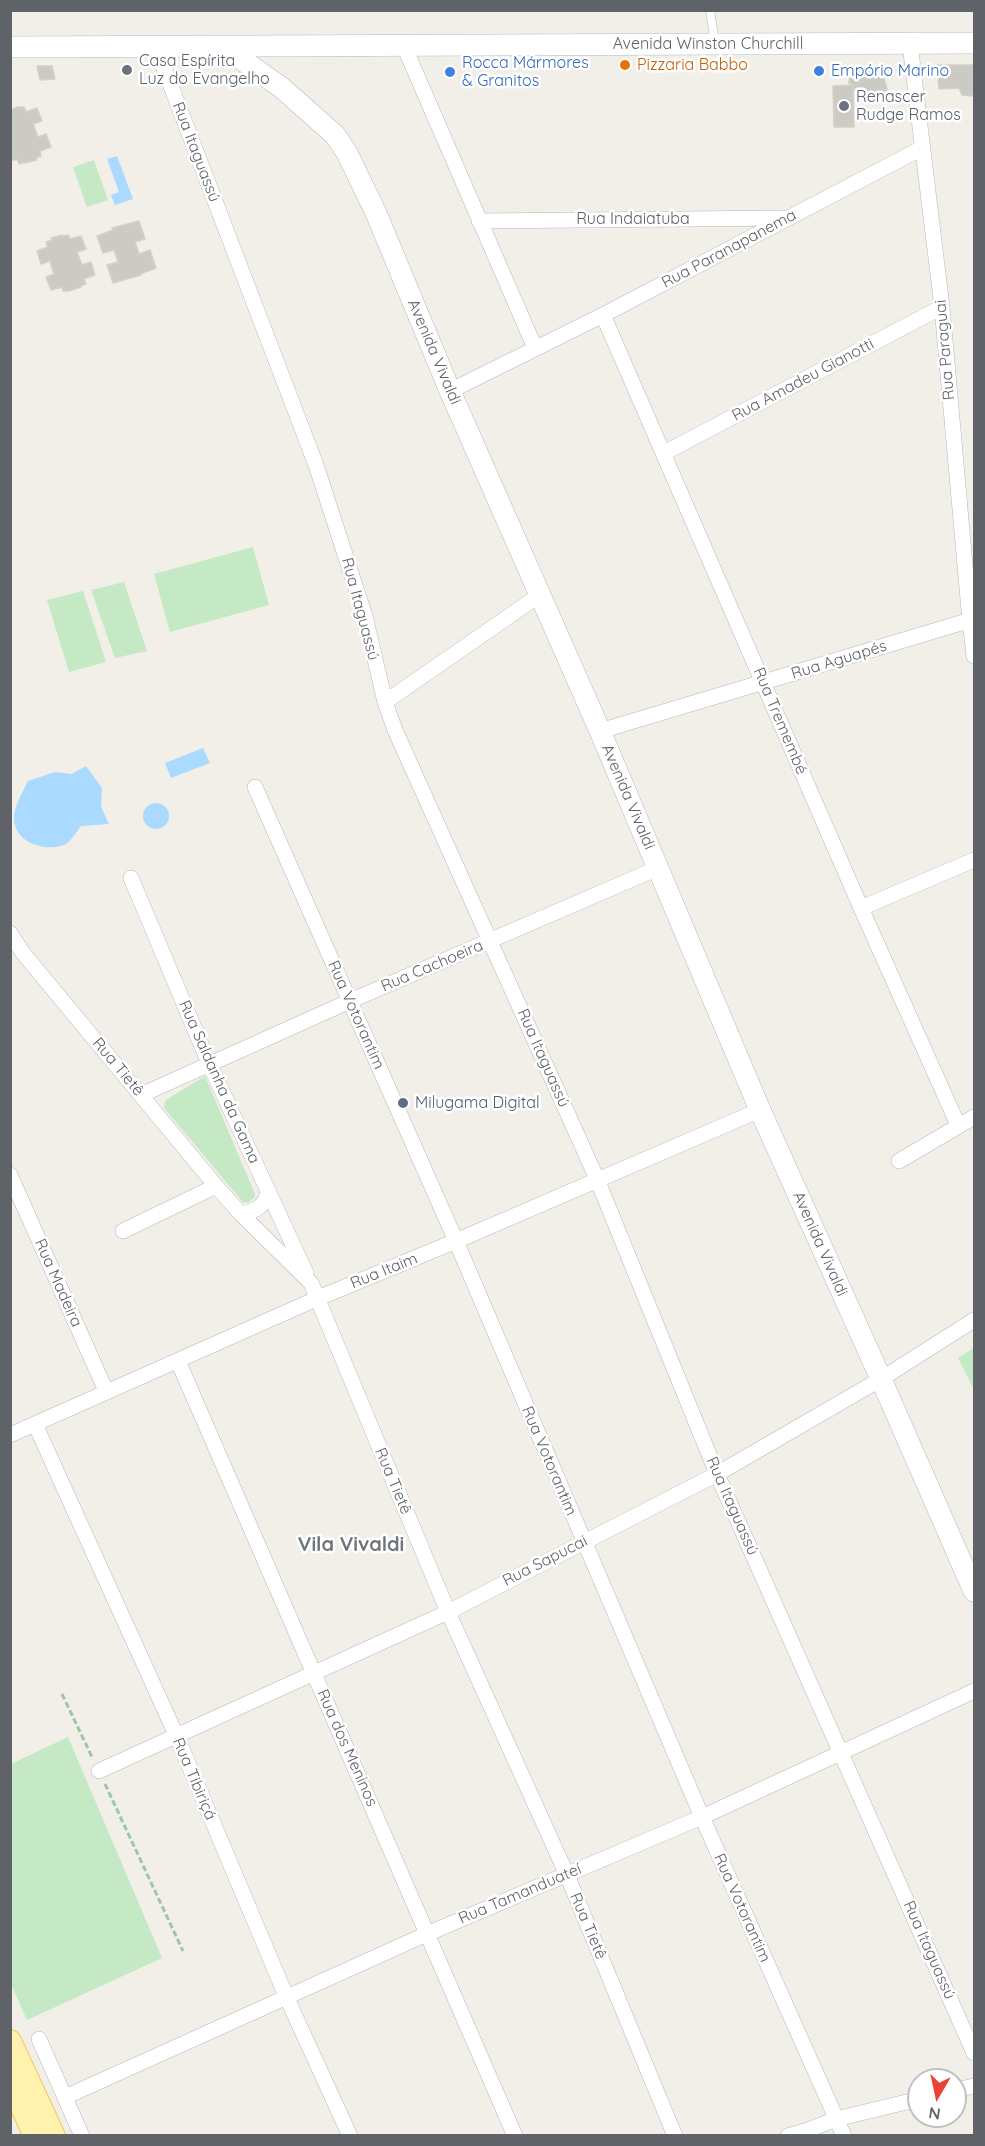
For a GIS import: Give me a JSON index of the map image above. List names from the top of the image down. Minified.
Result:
{"streets":{"street":["Avenida Winston Churchill","Rua Itaguassú","Rua Indaiatuba","Rua Paranapanema","Rua Paraguai","Avenida Vivaldi","Rua Amadeu Gianotti","Rua Aguapés","Rua Tremembé","Rua Cachoeira","Rua Votorantim","Rua Tietê","Rua Saldanha da Gama","Rua Itaim","Rua Madeira","Rua Sapucai","Rua dos Meninos","Rua Tibiriçá","Rua Tamanduateí"]},"crossings":[["Avenida Winston Churchill","Rua Itaguassú"],["Avenida Winston Churchill","Rua Paraguai"],["Avenida Winston Churchill","Avenida Vivaldi"],["Rua Itaguassú","Rua Cachoeira"],["Rua Itaguassú","Rua Itaim"],["Rua Itaguassú","Rua Sapucai"],["Rua Itaguassú","Rua Tamanduateí"],["Rua Indaiatuba","Rua Paranapanema"],["Rua Paranapanema","Rua Paraguai"],["Rua Paranapanema","Avenida Vivaldi"],["Rua Paranapanema","Rua Tremembé"],["Rua Paraguai","Rua Amadeu Gianotti"],["Rua Paraguai","Rua Aguapés"],["Avenida Vivaldi","Rua Aguapés"],["Avenida Vivaldi","Rua Cachoeira"],["Avenida Vivaldi","Rua Itaim"],["Avenida Vivaldi","Rua Sapucai"],["Rua Amadeu Gianotti","Rua Tremembé"],["Rua Aguapés","Rua Tremembé"],["Rua Cachoeira","Rua Votorantim"],["Rua Cachoeira","Rua Tietê"],["Rua Cachoeira","Rua Saldanha da Gama"],["Rua Votorantim","Rua Itaim"],["Rua Votorantim","Rua Sapucai"],["Rua Votorantim","Rua Tamanduateí"],["Rua Tietê","Rua Saldanha da Gama"],["Rua Tietê","Rua Itaim"],["Rua Tietê","Rua Sapucai"],["Rua Tietê","Rua Tamanduateí"],["Rua Itaim","Rua Madeira"],["Rua Itaim","Rua dos Meninos"],["Rua Itaim","Rua Tibiriçá"],["Rua Sapucai","Rua dos Meninos"],["Rua Sapucai","Rua Tibiriçá"],["Rua dos Meninos","Rua Tamanduateí"],["Rua Tibiriçá","Rua Tamanduateí"]],"districts":["Vila Vivaldi"],"places":["Pizzaria Babbo","Casa Espírita Luz do Evangelho","Empório Marino","Rocca Mármores & Granitos","Renascer Rudge Ramos","Milugama Digital"],"north":"bottom"}
